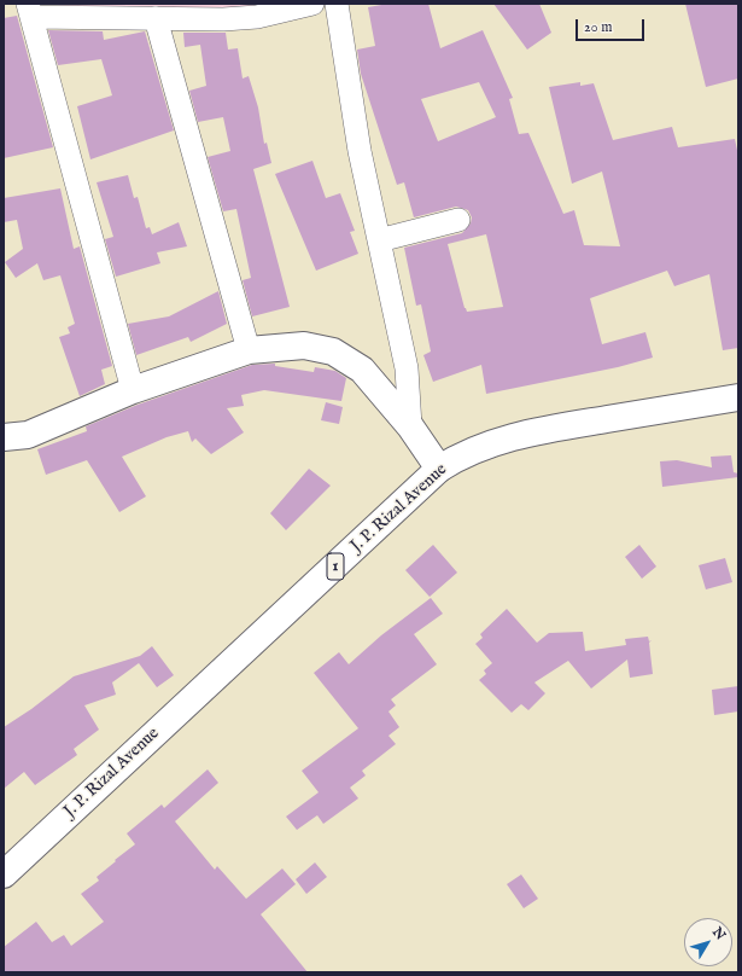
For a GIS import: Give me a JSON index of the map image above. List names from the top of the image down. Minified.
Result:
{"streets":{"main road":["J. P. Rizal Avenue","1"]},"scale_bar":"20 m","north":"top right"}
